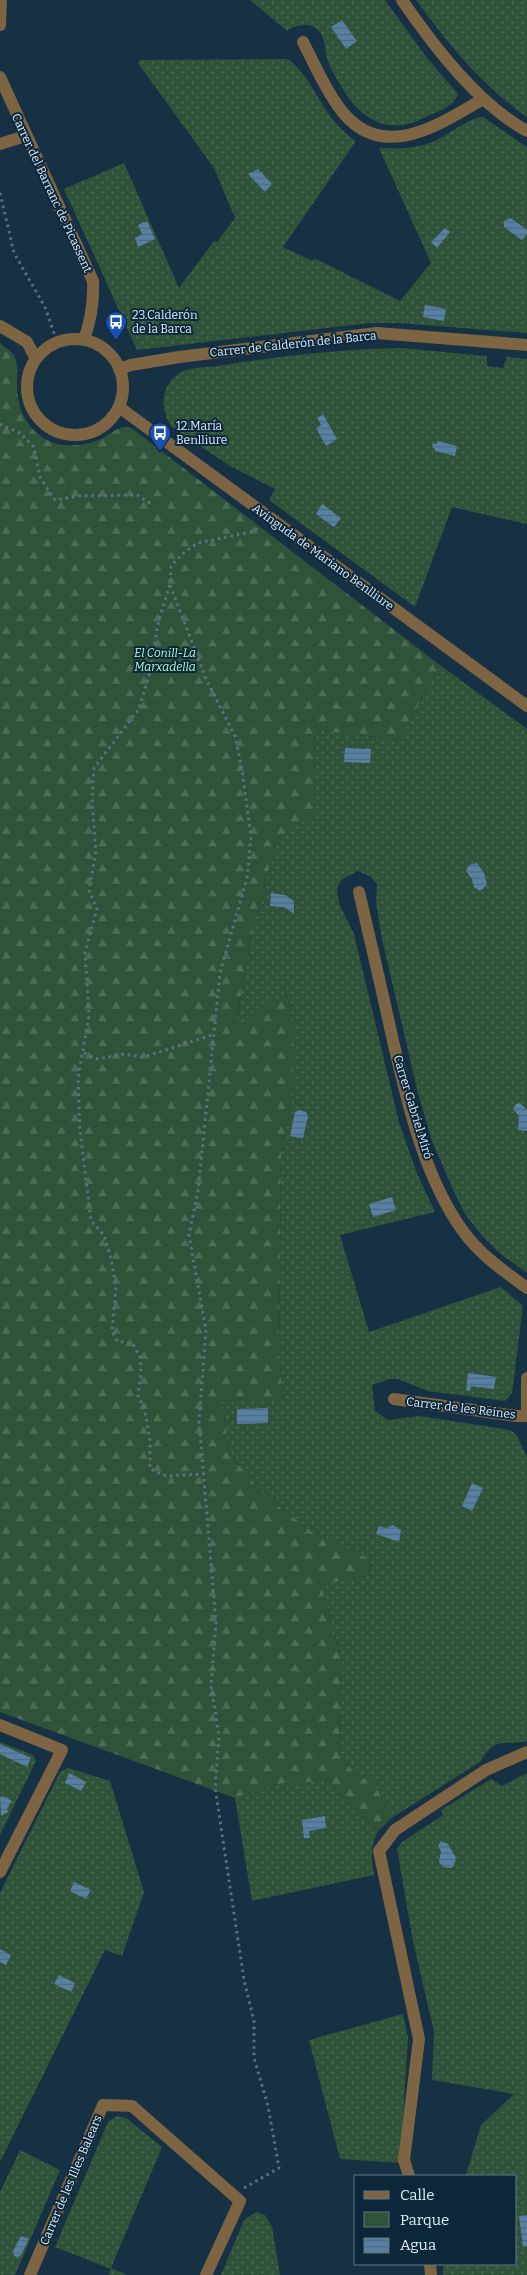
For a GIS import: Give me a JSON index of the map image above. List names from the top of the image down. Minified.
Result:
{"streets":{"street":["Carrer del Barranc de Picassent","Carrer de Calderón de la Barca","Avinguda de Mariano Benlliure","Carrer Gabriel Miró","Carrer de les Reines","Carrer de les Illes Balears"]},"crossings":[["Carrer del Barranc de Picassent","Carrer de Calderón de la Barca"],["Carrer del Barranc de Picassent","Avinguda de Mariano Benlliure"],["Carrer de Calderón de la Barca","Avinguda de Mariano Benlliure"]],"parks":["El Conill-La Marxadella"],"places":{"bus stop":["23.Calderón de la Barca","12.María Benlliure"]},"legend":["Calle","Parque","Agua"]}
